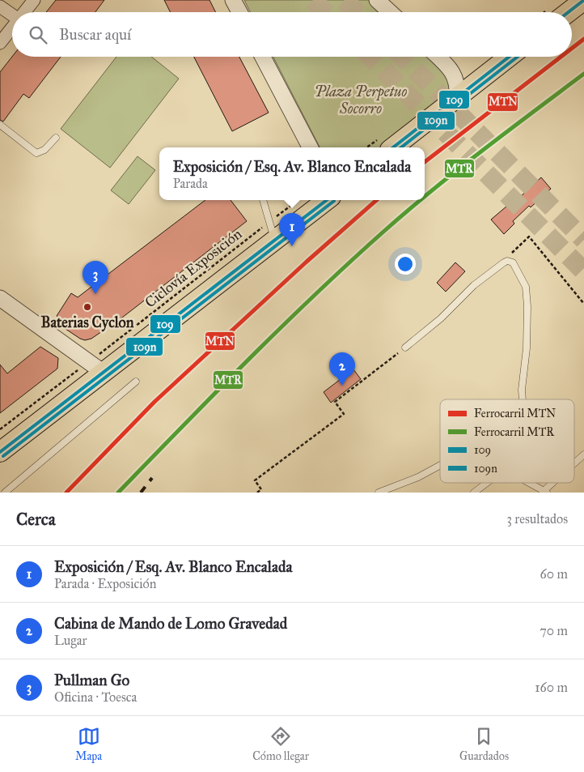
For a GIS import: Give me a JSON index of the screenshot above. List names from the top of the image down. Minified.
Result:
{"streets":{"path":["Ciclovía Exposición"]},"parks":["Plaza Perpetuo Socorro"],"places":["Baterias Cyclon"],"lines":["transit line 109","rail line MTN","transit line 109n","rail line MTR"],"legend":["Ferrocarril MTN","Ferrocarril MTR","109","109n"],"page":{"search":"Buscar aquí","popup":["Exposición / Esq. Av. Blanco Encalada","Parada"],"pins":["1","3","2"],"heading":["Cerca","3 resultados"],"list":[{"mark":"1","name":"Exposición / Esq. Av. Blanco Encalada","note":"Parada · Exposición","value":"60 m"},{"mark":"2","name":"Cabina de Mando de Lomo Gravedad","note":"Lugar","value":"70 m"},{"mark":"3","name":"Pullman Go","note":"Oficina · Toesca","value":"160 m"}],"nav":["Mapa","Cómo llegar","Guardados"]}}
